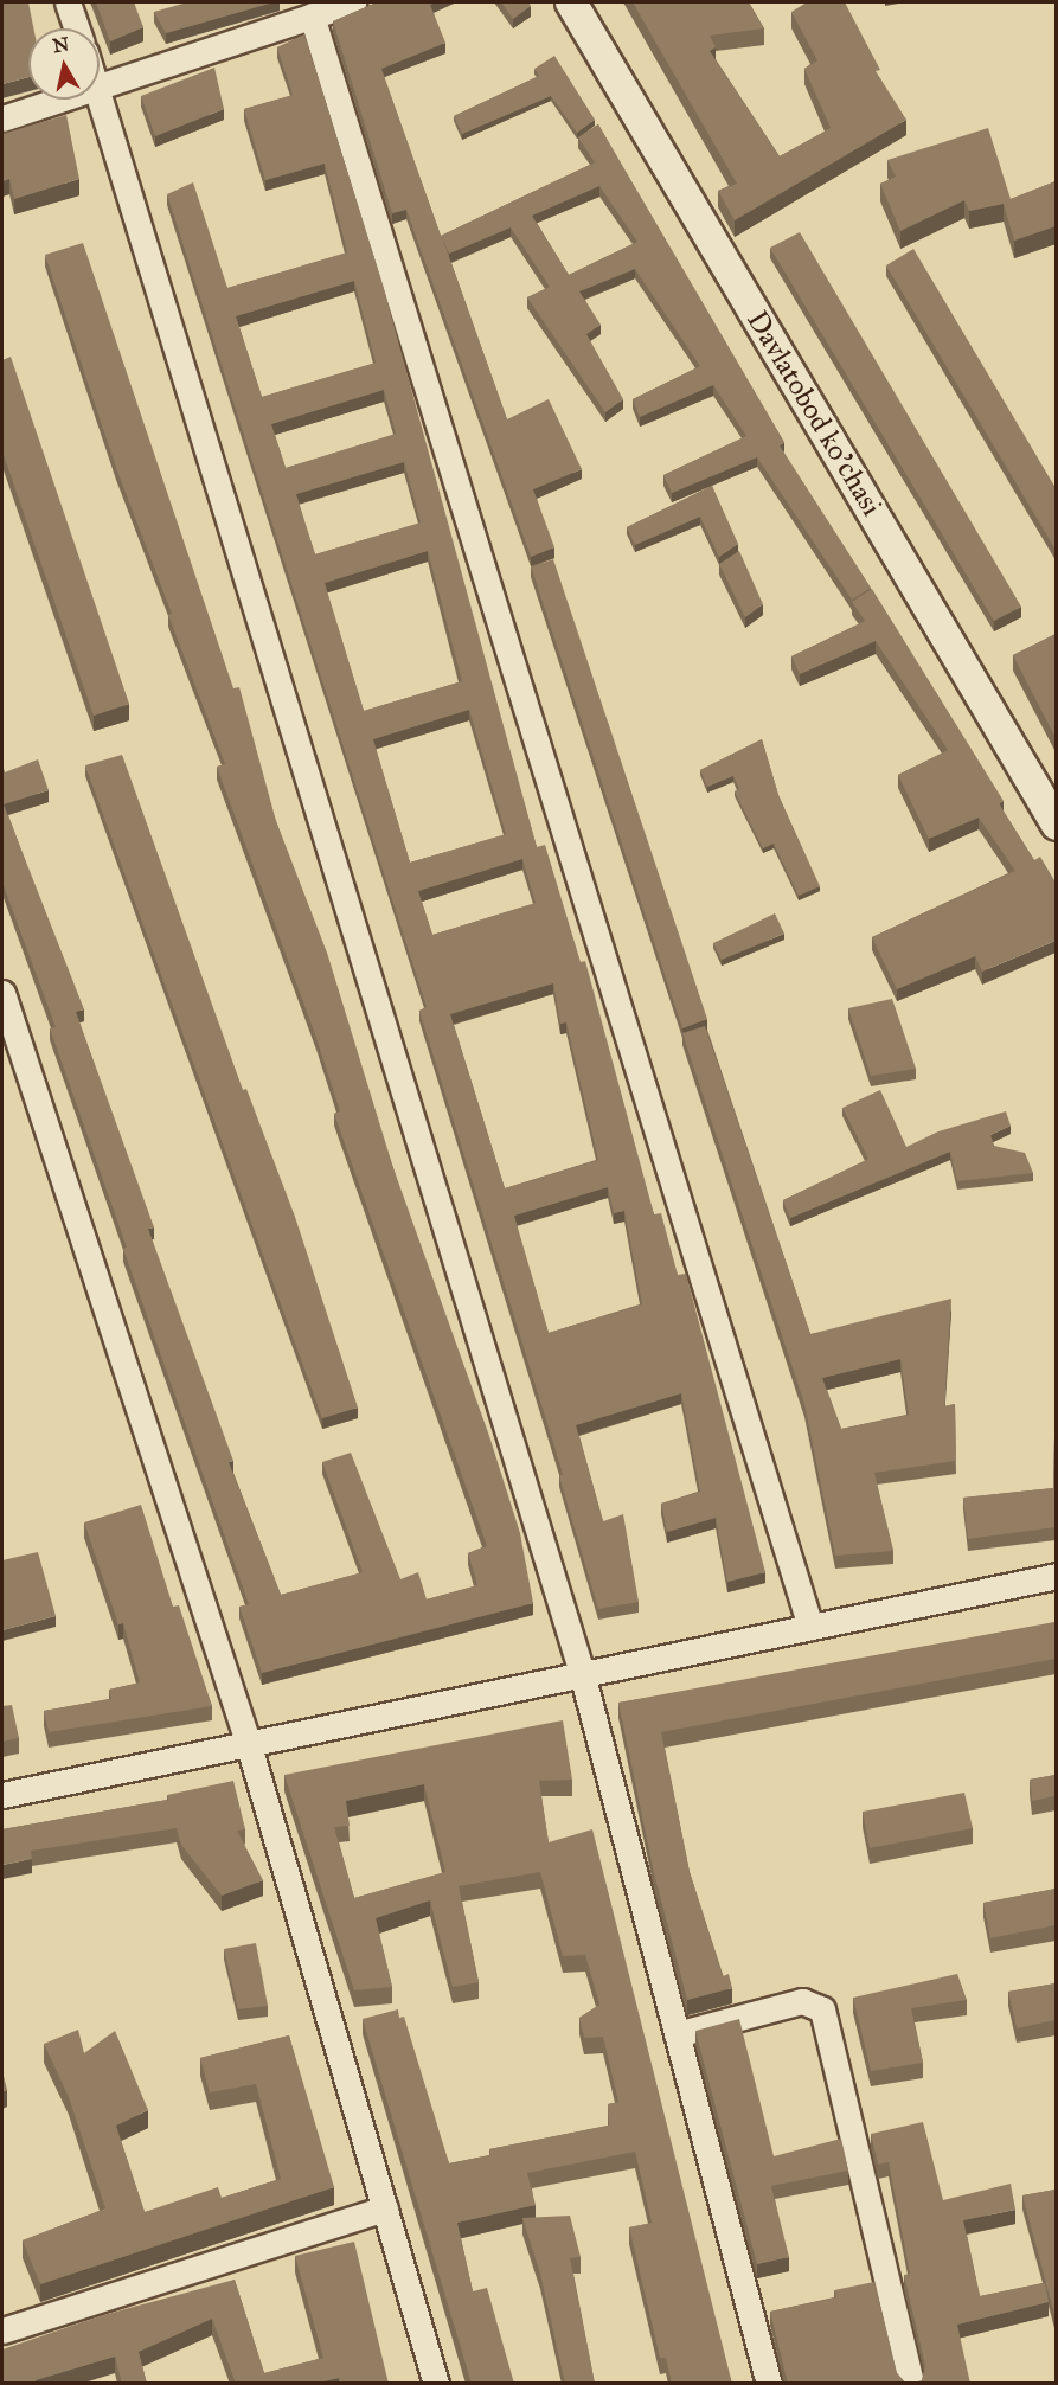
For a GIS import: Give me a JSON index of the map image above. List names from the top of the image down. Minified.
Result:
{"streets":{"street":["Davlatobod ko'chasi"]},"north":"top"}
